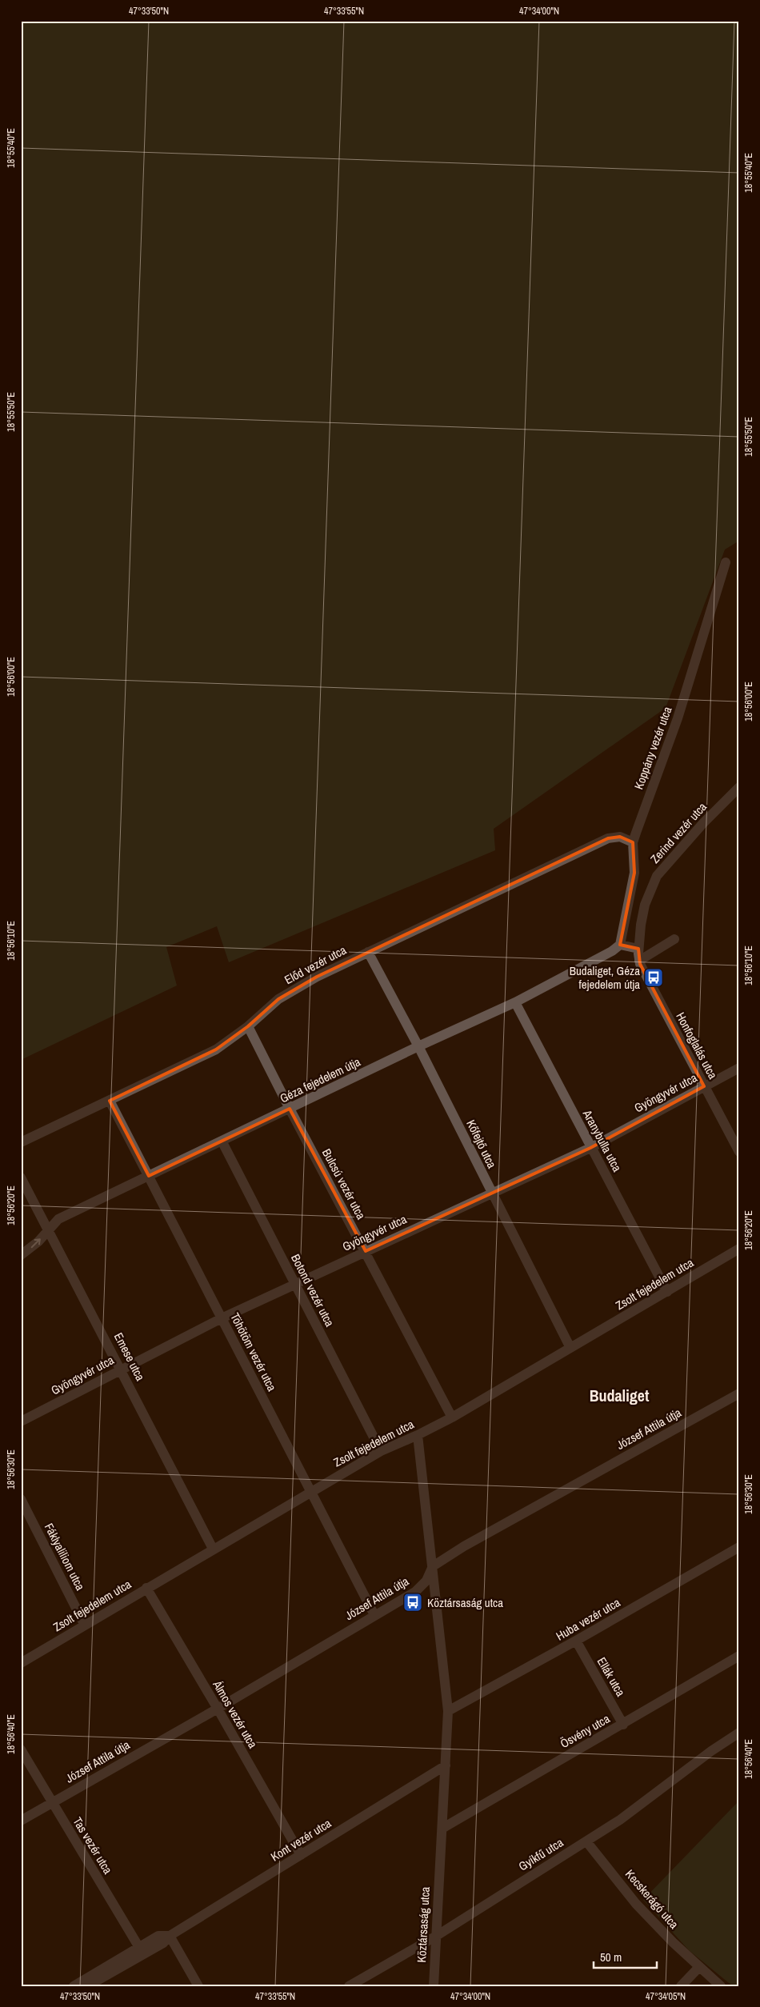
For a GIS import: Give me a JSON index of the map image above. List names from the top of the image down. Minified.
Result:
{"streets":{"street":["Koppány vezér utca","Zerind vezér utca","Előd vezér utca","Honfoglalás utca","Géza fejedelem útja","Gyöngyvér utca","Aranybulla utca","Kőfejtő utca","Bulcsú vezér utca","Zsolt fejedelem utca","Botond vezér utca","Töhötöm vezér utca","Emese utca","József Attila útja","Fáklyaliliom utca","Huba vezér utca","Ellák utca","Álmos vezér utca","Ösvény utca","Kont vezér utca","Tas vezér utca","Gyíkfű utca","Kecskerágó utca","Köztársaság utca"]},"crossings":[["Koppány vezér utca","Előd vezér utca"],["Koppány vezér utca","Géza fejedelem útja"],["Zerind vezér utca","Honfoglalás utca"],["Előd vezér utca","Kőfejtő utca"],["Előd vezér utca","Bulcsú vezér utca"],["Előd vezér utca","Töhötöm vezér utca"],["Honfoglalás utca","Gyöngyvér utca"],["Géza fejedelem útja","Aranybulla utca"],["Géza fejedelem útja","Kőfejtő utca"],["Géza fejedelem útja","Bulcsú vezér utca"],["Géza fejedelem útja","Botond vezér utca"],["Géza fejedelem útja","Töhötöm vezér utca"],["Géza fejedelem útja","Emese utca"],["Gyöngyvér utca","Aranybulla utca"],["Gyöngyvér utca","Kőfejtő utca"],["Gyöngyvér utca","Bulcsú vezér utca"],["Gyöngyvér utca","Botond vezér utca"],["Gyöngyvér utca","Töhötöm vezér utca"],["Gyöngyvér utca","Emese utca"],["Aranybulla utca","Zsolt fejedelem utca"],["Kőfejtő utca","Zsolt fejedelem utca"],["Bulcsú vezér utca","Zsolt fejedelem utca"],["Zsolt fejedelem utca","Botond vezér utca"],["Zsolt fejedelem utca","Töhötöm vezér utca"],["Zsolt fejedelem utca","Emese utca"],["Zsolt fejedelem utca","Fáklyaliliom utca"],["Zsolt fejedelem utca","Álmos vezér utca"],["Zsolt fejedelem utca","Köztársaság utca"],["Töhötöm vezér utca","József Attila útja"],["József Attila útja","Álmos vezér utca"],["József Attila útja","Tas vezér utca"],["József Attila útja","Köztársaság utca"],["Huba vezér utca","Ellák utca"],["Huba vezér utca","Köztársaság utca"],["Ellák utca","Ösvény utca"],["Álmos vezér utca","Kont vezér utca"],["Ösvény utca","Köztársaság utca"],["Kont vezér utca","Tas vezér utca"],["Kont vezér utca","Köztársaság utca"],["Gyíkfű utca","Kecskerágó utca"],["Gyíkfű utca","Köztársaság utca"]],"districts":["Budaliget"],"places":{"bus stop":["Budaliget, Géza fejedelem útja","Köztársaság utca"]},"scale_bar":"50 m","coordinates":["47°33'50\"N","47°33'55\"N","47°34'00\"N","18°55'40\"E","18°55'50\"E","18°56'00\"E","18°56'10\"E","18°56'20\"E","18°56'30\"E","18°56'40\"E","47°34'05\"N"]}
